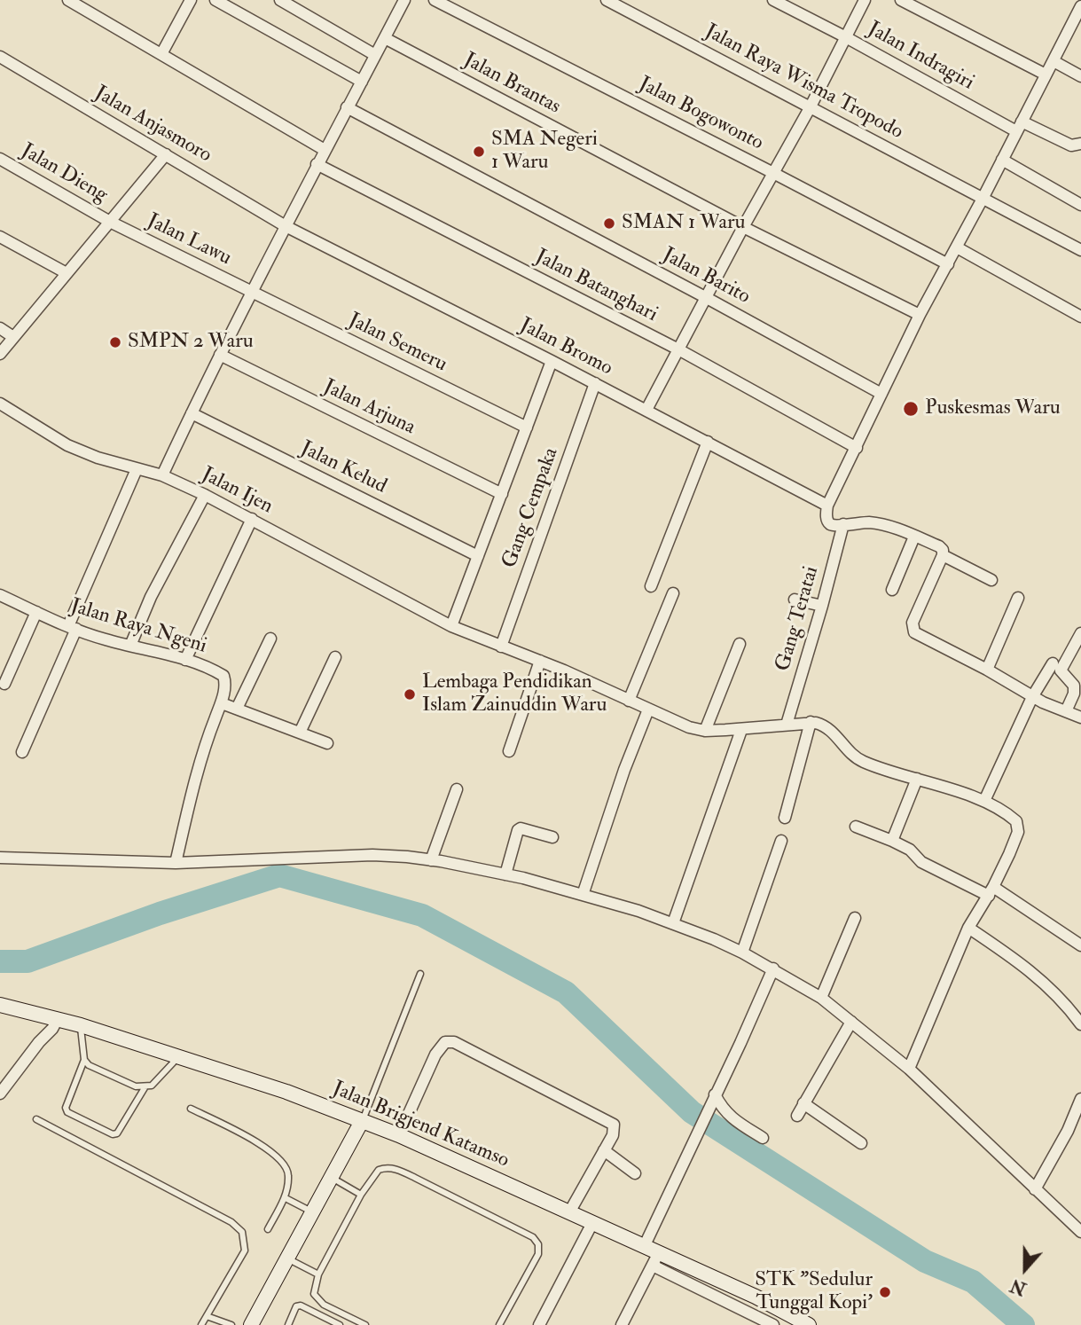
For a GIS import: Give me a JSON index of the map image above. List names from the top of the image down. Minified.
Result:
{"streets":{"street":["Jalan Indragiri","Jalan Raya Wisma Tropodo","Jalan Brantas","Jalan Bogowonto","Jalan Anjasmoro","Jalan Dieng","Jalan Lawu","Jalan Barito","Jalan Batanghari","Jalan Semeru","Jalan Bromo","Jalan Arjuna","Jalan Kelud","Jalan Ijen","Gang Cempaka","Gang Teratai","Jalan Raya Ngeni","Jalan Brigjend Katamso"]},"crossings":[["Jalan Anjasmoro","Jalan Bromo"],["Jalan Dieng","Jalan Lawu"],["Jalan Lawu","Jalan Semeru"],["Jalan Bromo","Gang Cempaka"],["Jalan Ijen","Gang Cempaka"],["Jalan Ijen","Gang Teratai"]],"places":["SMA Negeri 1 Waru","SMAN 1 Waru","SMPN 2 Waru","Puskesmas Waru","Lembaga Pendidikan Islam Zainuddin Waru","STK \"Sedulur Tunggal Kopi'"],"north":"bottom"}
